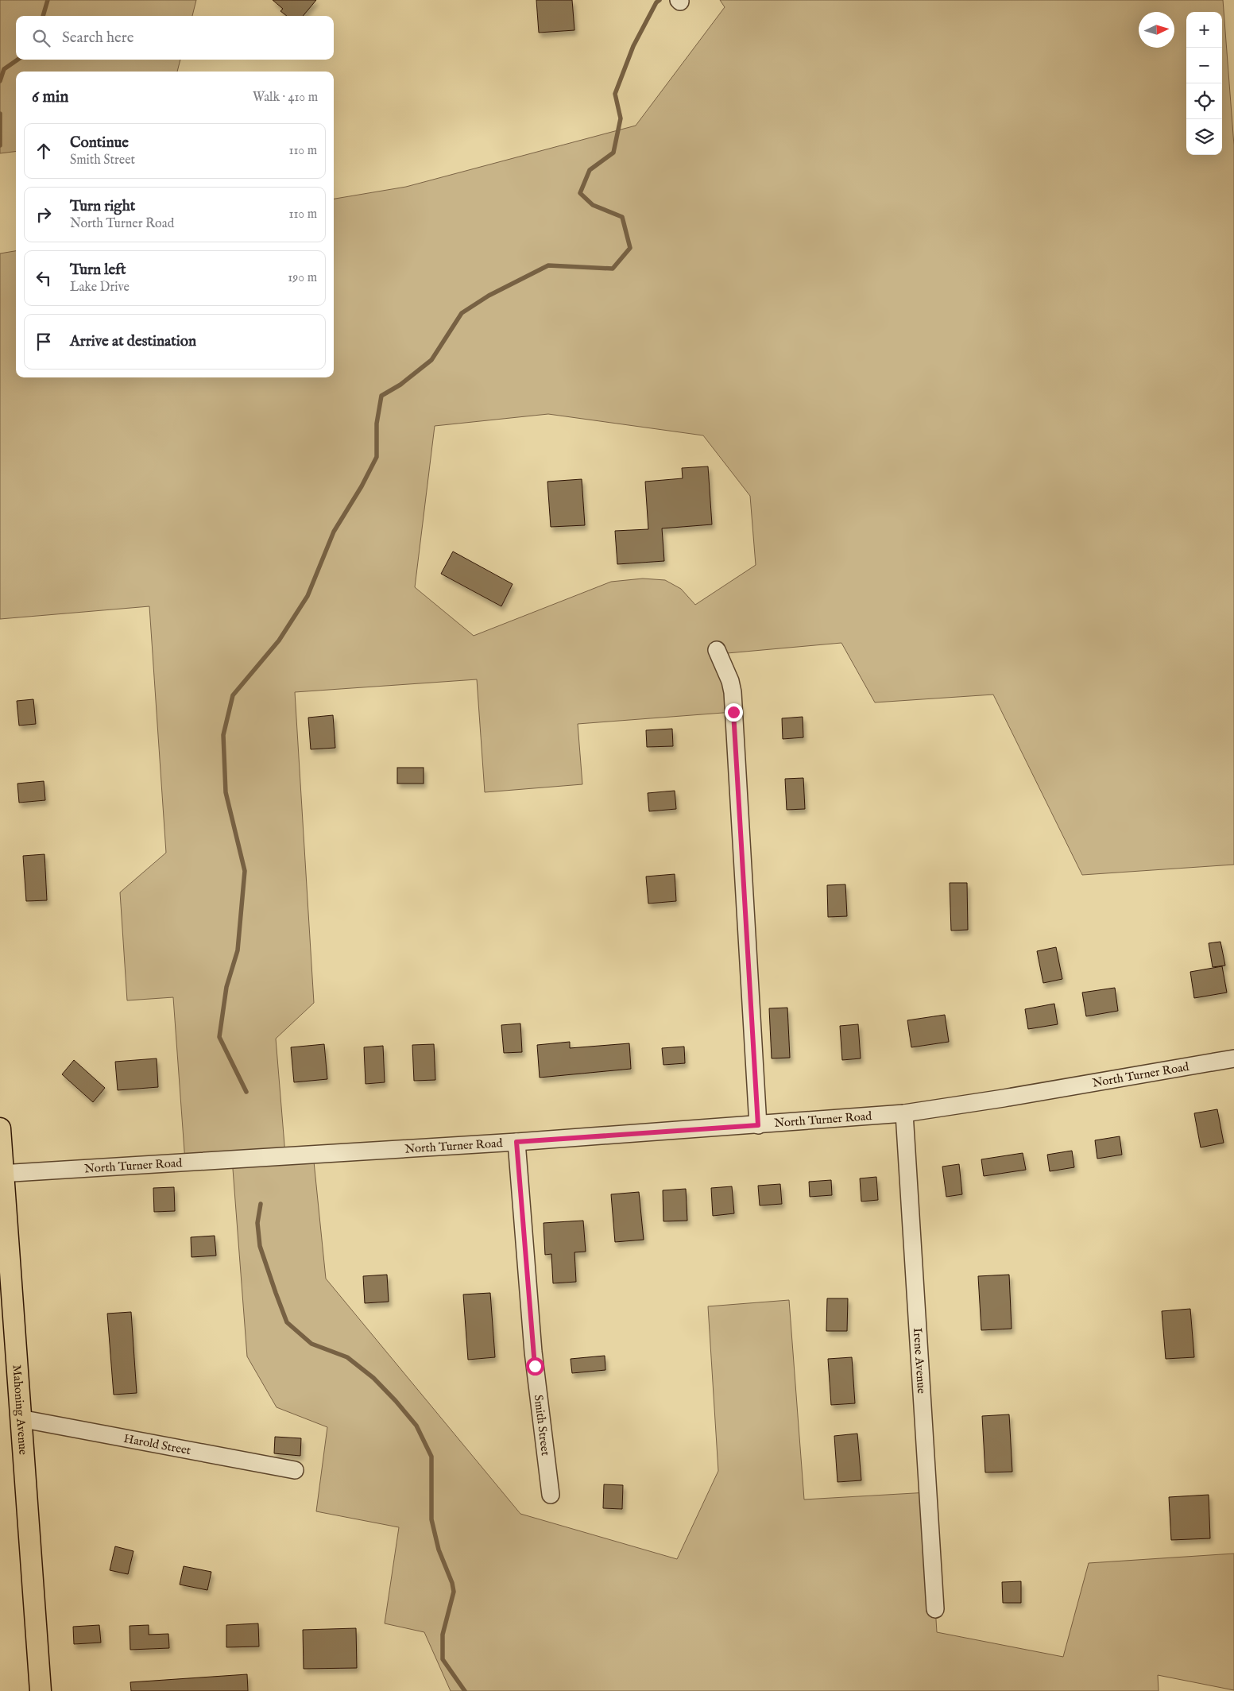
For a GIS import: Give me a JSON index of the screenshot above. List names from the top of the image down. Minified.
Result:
{"streets":{"main road":["Mahoning Avenue"],"street":["North Turner Road","Irene Avenue","Smith Street","Harold Street"]},"crossings":[["North Turner Road","Irene Avenue"],["North Turner Road","Mahoning Avenue"],["North Turner Road","Smith Street"],["Mahoning Avenue","Harold Street"]],"north":"right","page":{"map_buttons":["+","−"],"search":"Search here","heading":["6 min","Walk · 410 m"],"list":[["Continue","Smith Street","110 m"],["Turn right","North Turner Road","110 m"],["Turn left","Lake Drive","190 m"],"Arrive at destination"]}}
